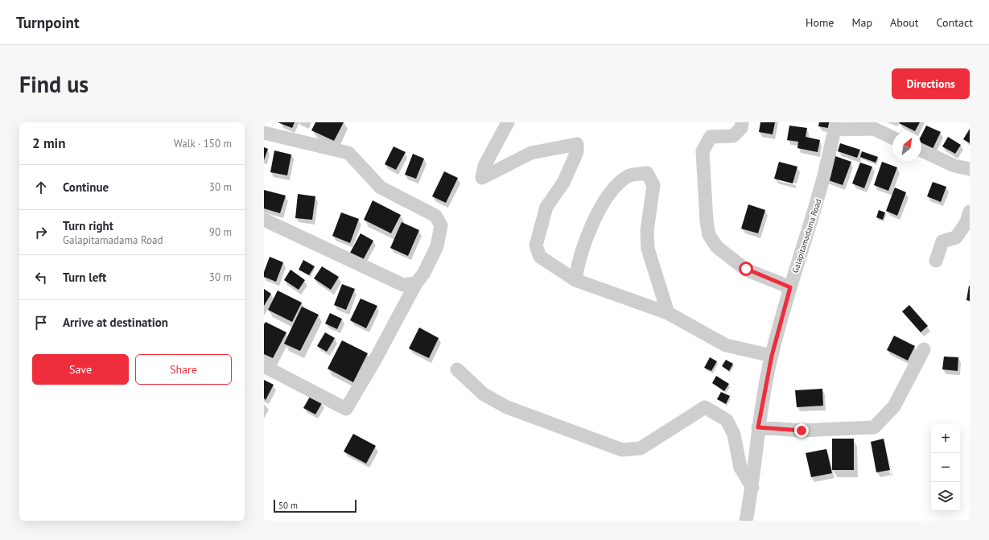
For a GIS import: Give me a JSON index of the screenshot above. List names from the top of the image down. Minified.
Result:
{"streets":{"street":["Galapitamadama Road"]},"scale_bar":"50 m","north":"top right","page":{"header":"Turnpoint","nav":["Home","Map","About","Contact"],"buttons":["Directions",["Save","Share"]],"title":"Find us","heading":["2 min","Walk · 150 m"],"list":[["Continue","30 m"],["Turn right","Galapitamadama Road","90 m"],["Turn left","30 m"],"Arrive at destination"],"map_buttons":["+","−"],"scale":"50 m"}}
